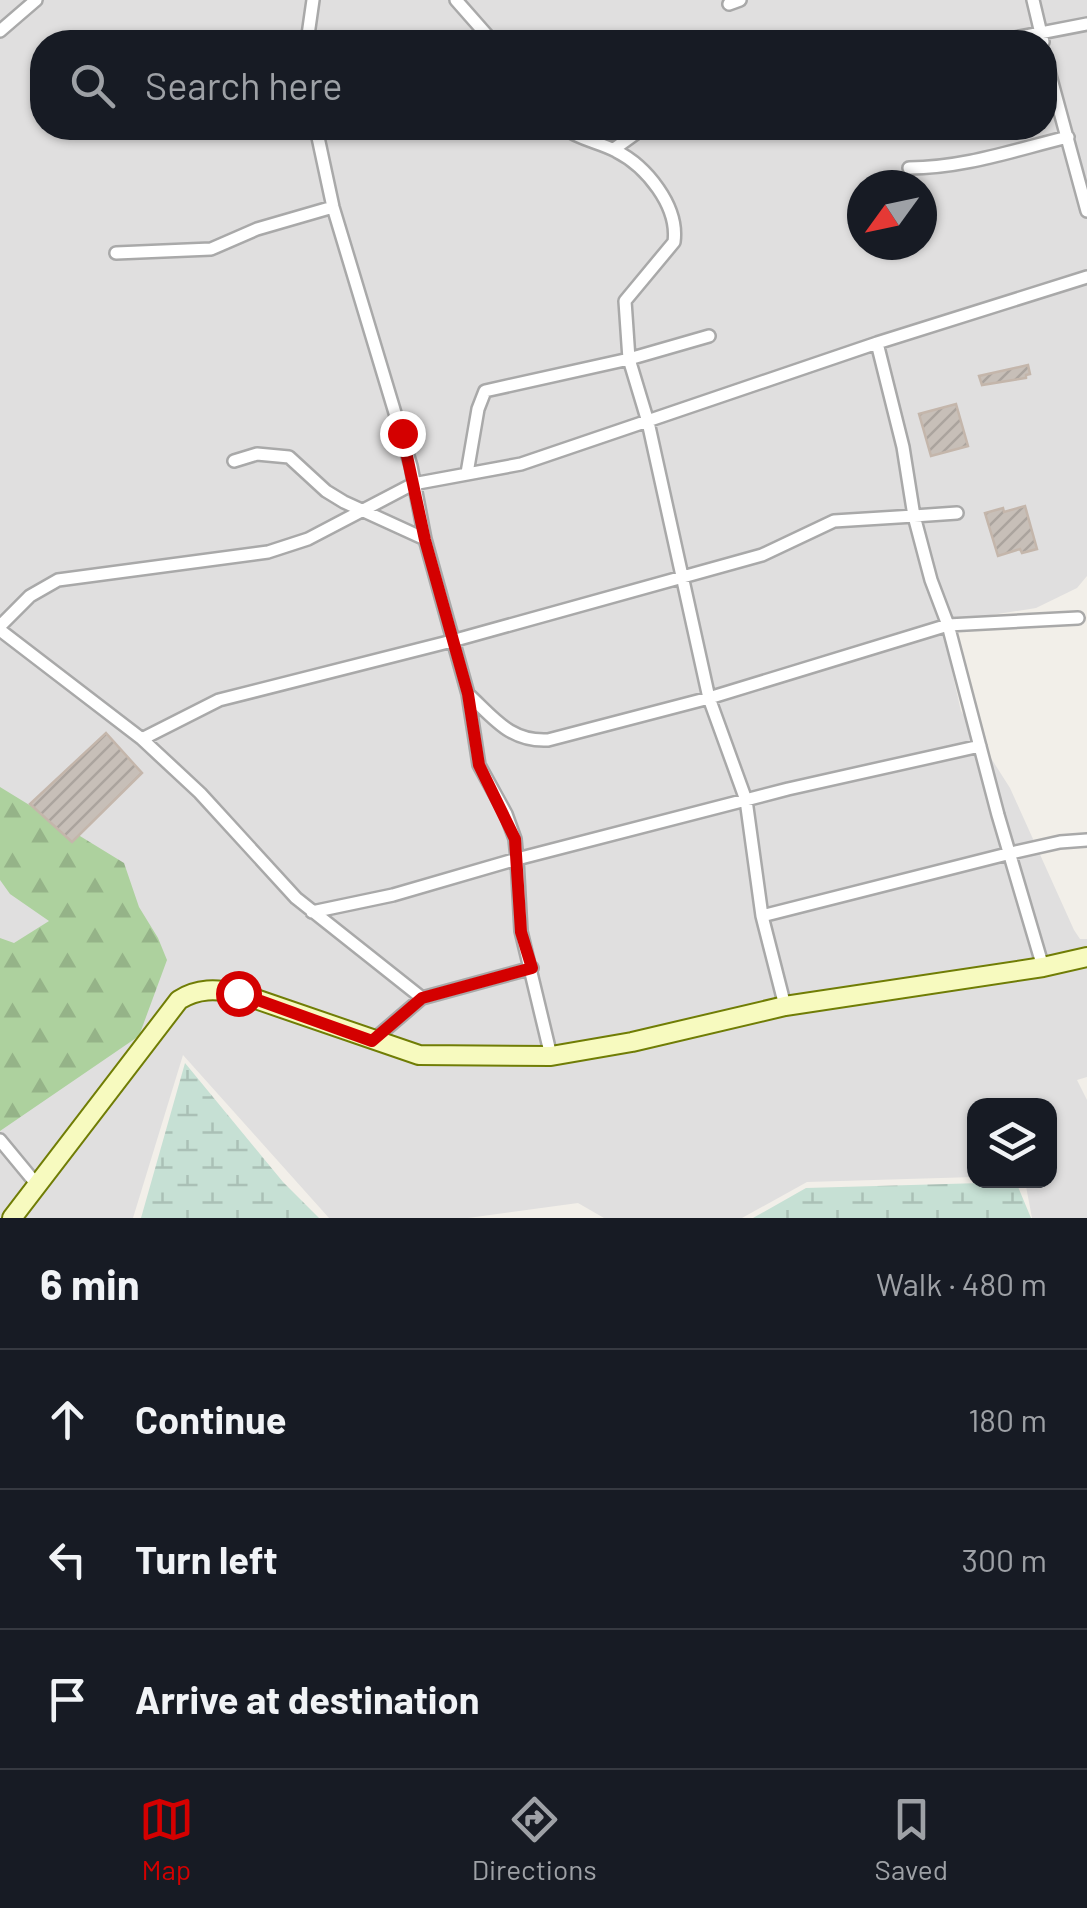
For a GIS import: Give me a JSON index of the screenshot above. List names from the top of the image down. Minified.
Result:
{"north":"bottom left","page":{"search":"Search here","heading":["6 min","Walk · 480 m"],"list":[["Continue","180 m"],["Turn left","300 m"],"Arrive at destination"],"nav":["Map","Directions","Saved"]}}
